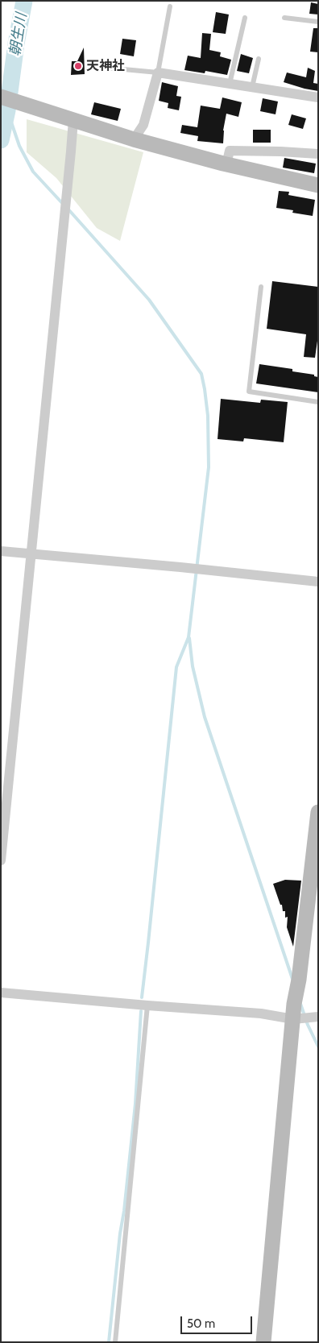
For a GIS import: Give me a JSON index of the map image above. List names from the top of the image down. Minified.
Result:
{"water":["朝生川"],"places":["天神社"],"scale_bar":"50 m"}
